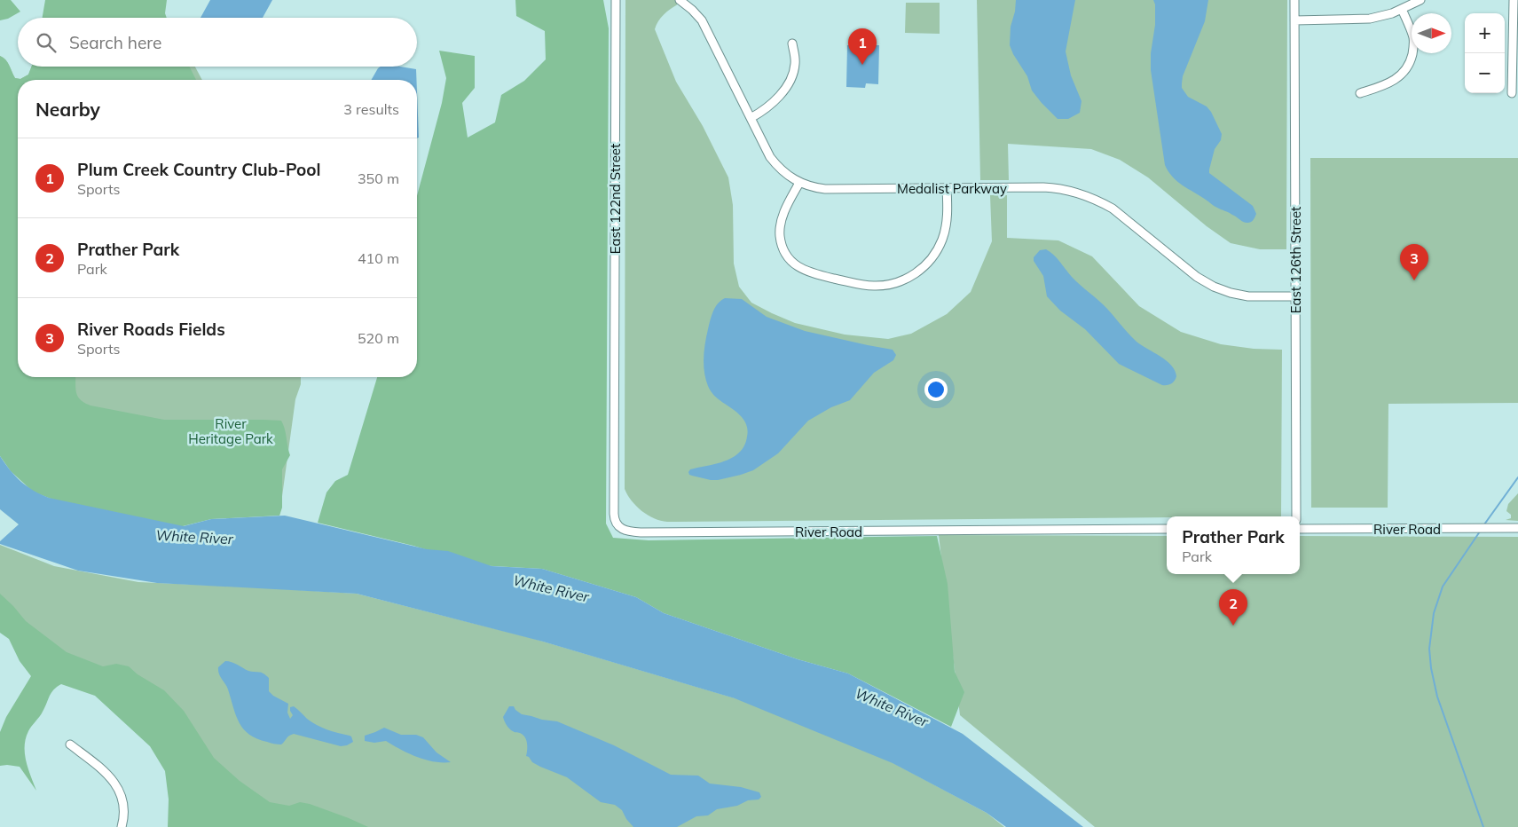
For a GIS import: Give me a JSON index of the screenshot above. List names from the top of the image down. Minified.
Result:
{"streets":{"street":["Medalist Parkway","East 122nd Street","East 126th Street","River Road"]},"crossings":[["Medalist Parkway","East 126th Street"],["East 122nd Street","River Road"]],"water":["White River"],"parks":["River Heritage Park"],"north":"right","page":{"map_buttons":["+","−"],"search":"Search here","pins":["1","3","2"],"heading":["Nearby","3 results"],"list":[{"mark":"1","name":"Plum Creek Country Club-Pool","note":"Sports","value":"350 m"},{"mark":"2","name":"Prather Park","note":"Park","value":"410 m"},{"mark":"3","name":"River Roads Fields","note":"Sports","value":"520 m"}],"popup":["Prather Park","Park"]}}
